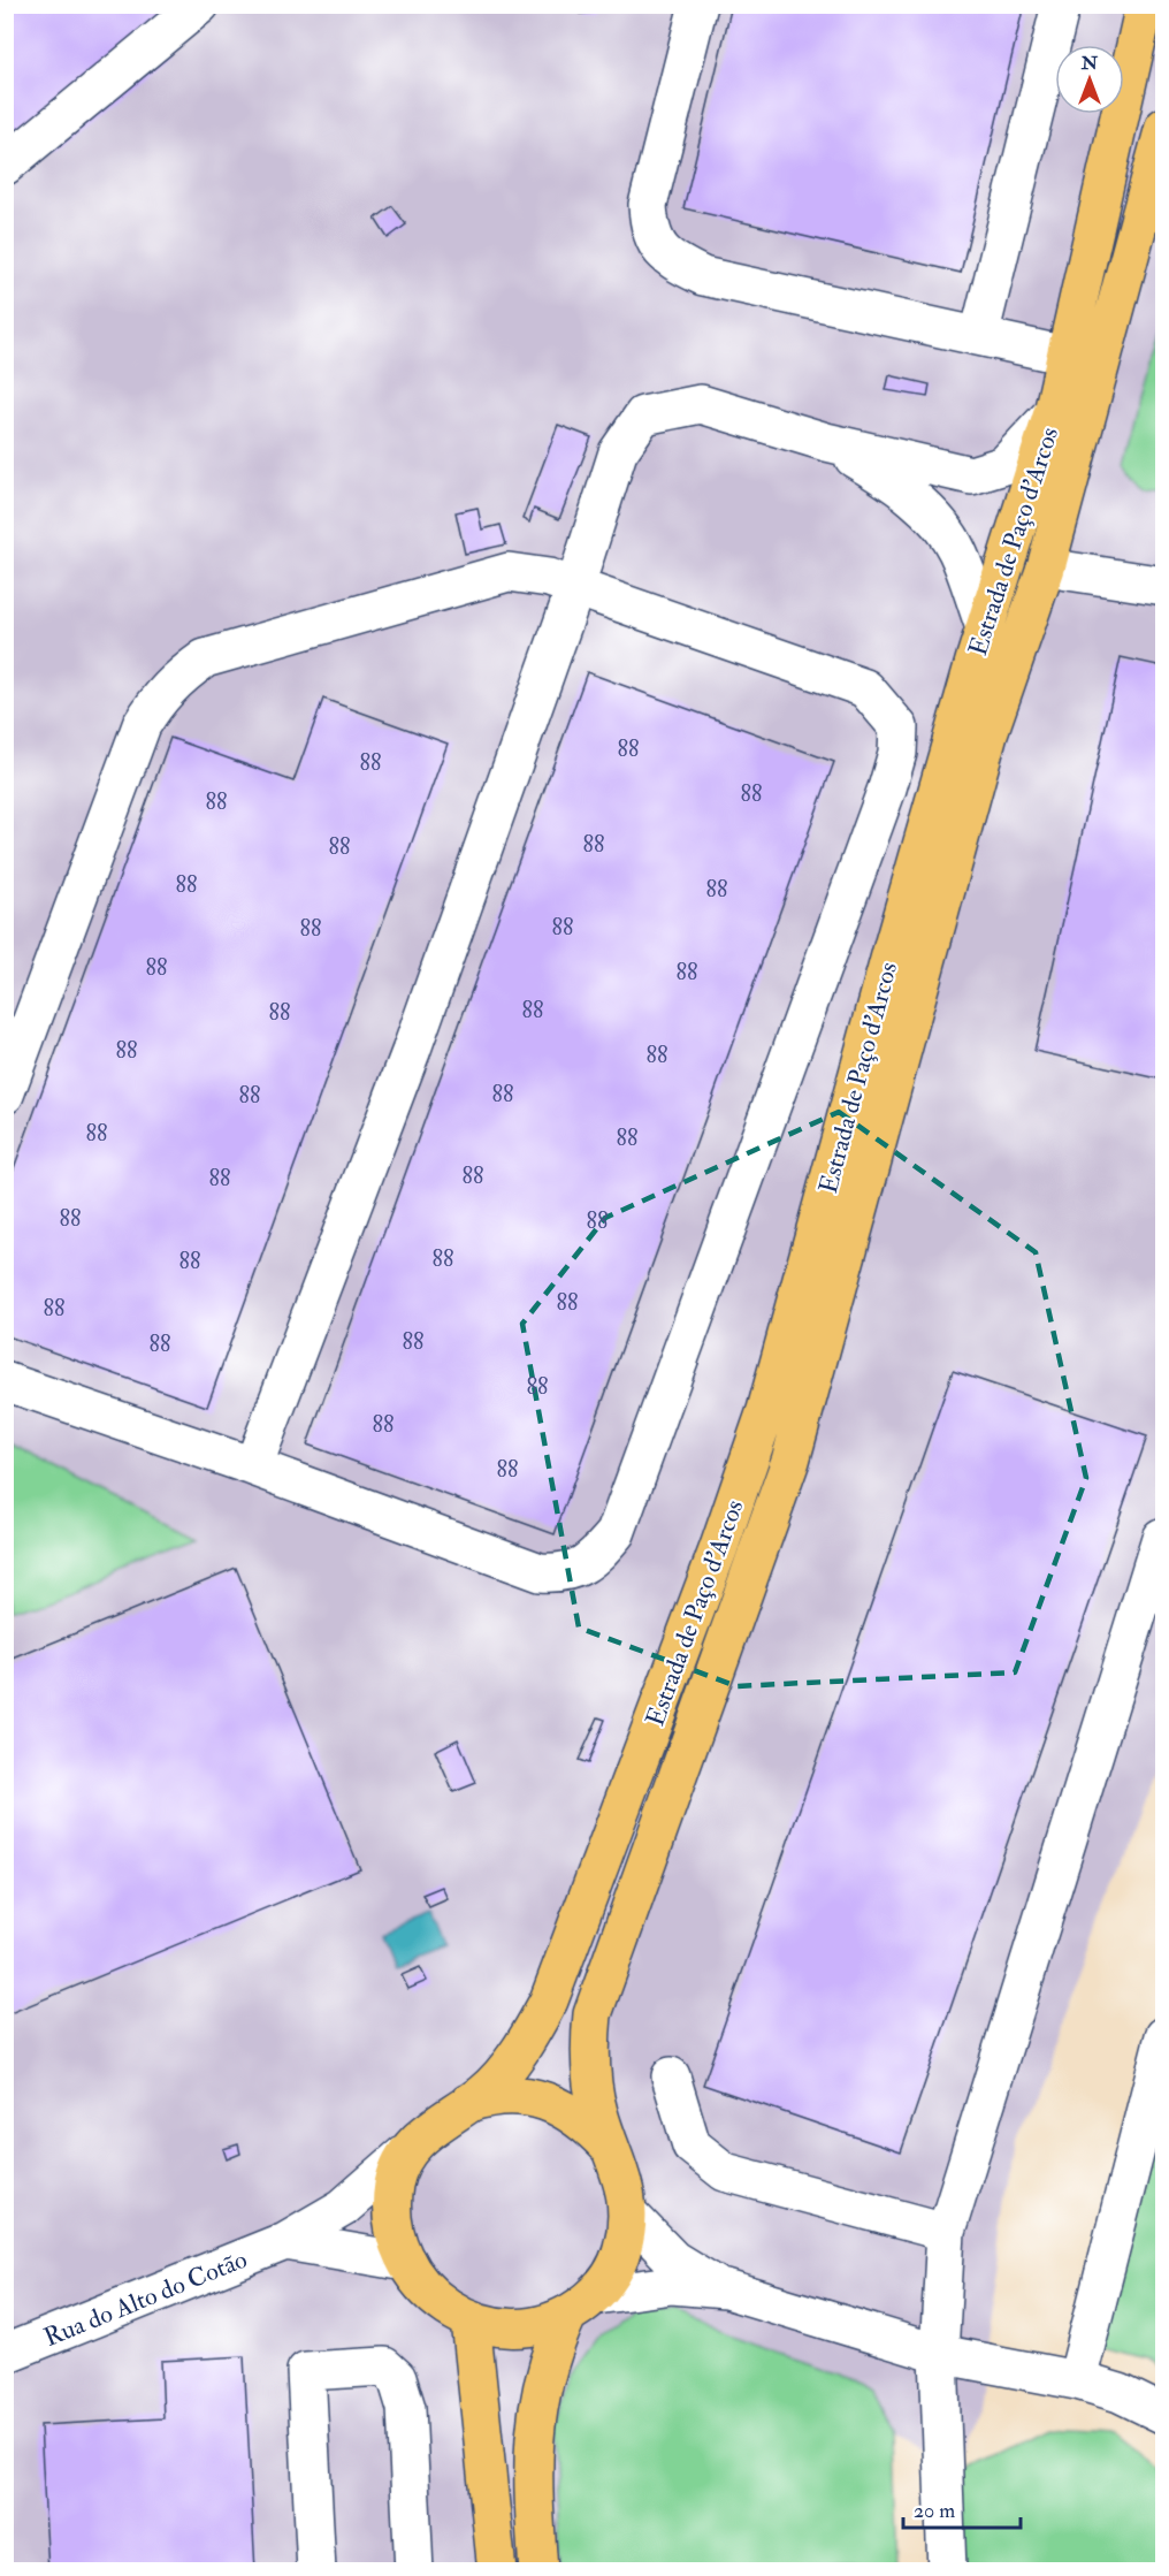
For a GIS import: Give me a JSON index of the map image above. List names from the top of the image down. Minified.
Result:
{"streets":{"main road":["Estrada de Paço d'Arcos"],"street":["Rua do Alto do Cotão"]},"crossings":[["Estrada de Paço d'Arcos","Rua do Alto do Cotão"]],"house_numbers":["88","88","88","88","88","88","88","88","88","88","88","88","88","88","88","88","88","88","88","88","88","88","88","88","88","88","88","88","88","88","88","88","88"],"scale_bar":"20 m","north":"top"}
